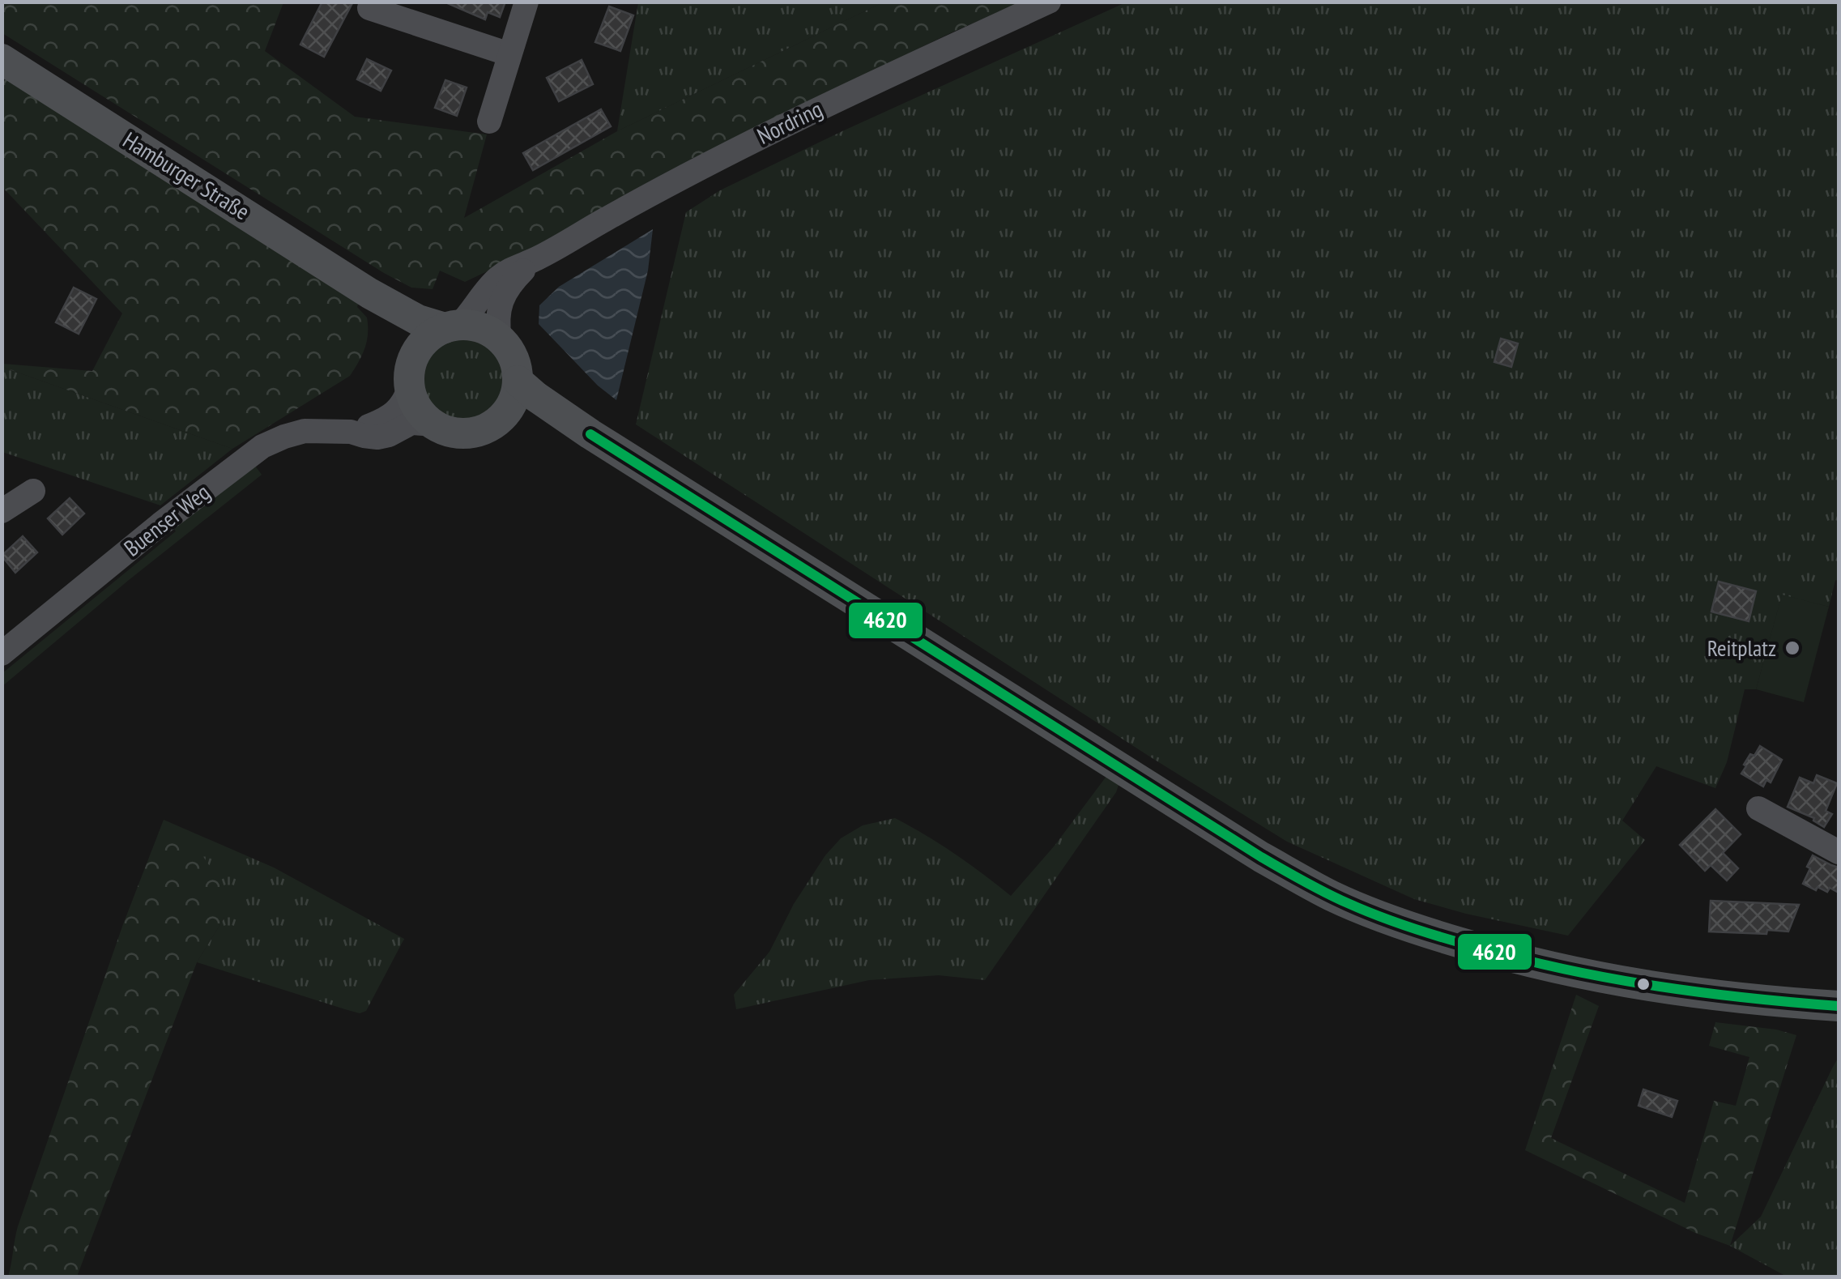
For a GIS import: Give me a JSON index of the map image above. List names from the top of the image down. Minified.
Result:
{"streets":{"main road":["Hamburger Straße"],"street":["Nordring","Buenser Weg"]},"crossings":[["Nordring","Hamburger Straße"],["Nordring","Buenser Weg"],["Hamburger Straße","Buenser Weg"]],"places":["Reitplatz"],"lines":["transit line 4620"]}
